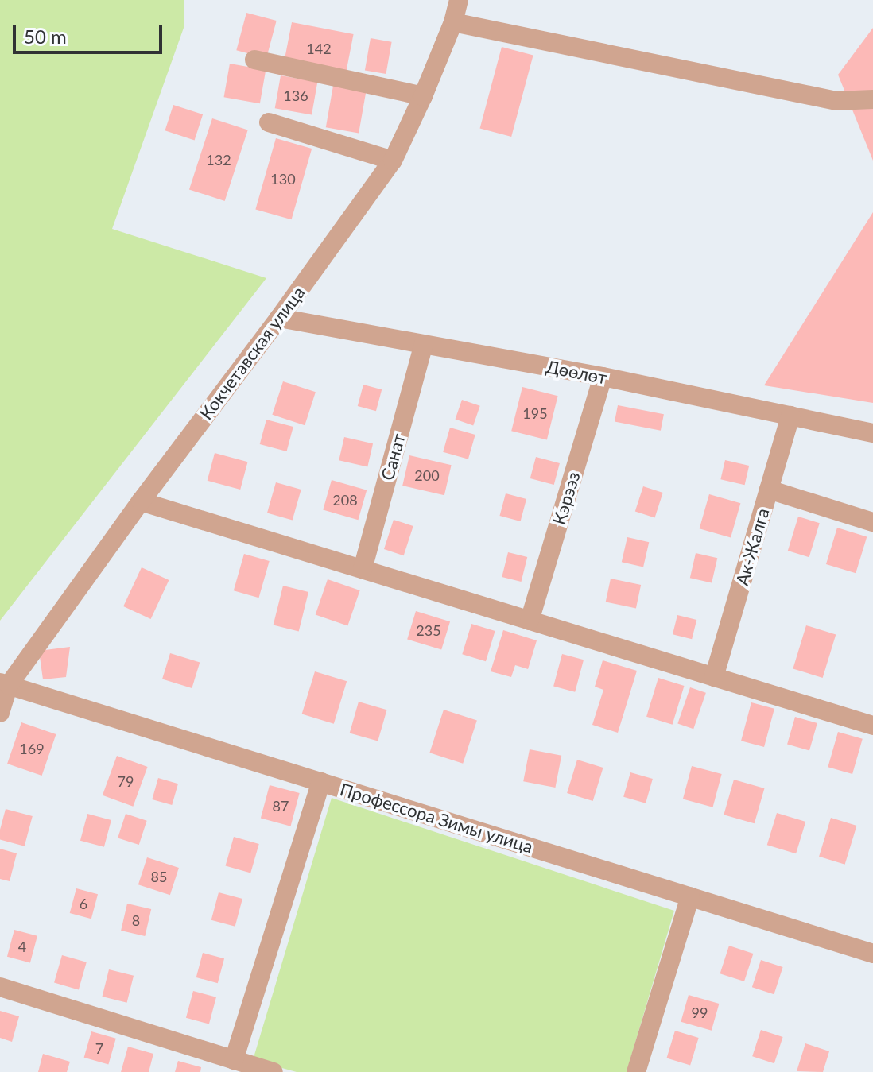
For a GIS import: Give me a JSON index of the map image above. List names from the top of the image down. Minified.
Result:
{"streets":{"street":["Кокчетавская улица","Дөөлөт","Санат","Кэрээз","Ак-Жалга","Профессора Зимы улица"]},"crossings":[["Кокчетавская улица","Дөөлөт"],["Кокчетавская улица","Профессора Зимы улица"],["Дөөлөт","Санат"],["Дөөлөт","Кэрээз"],["Дөөлөт","Ак-Жалга"]],"house_numbers":["142","136","132","130","195","200","208","235","169","79","87","85","6","8","4","99","7"],"scale_bar":"50 m"}
